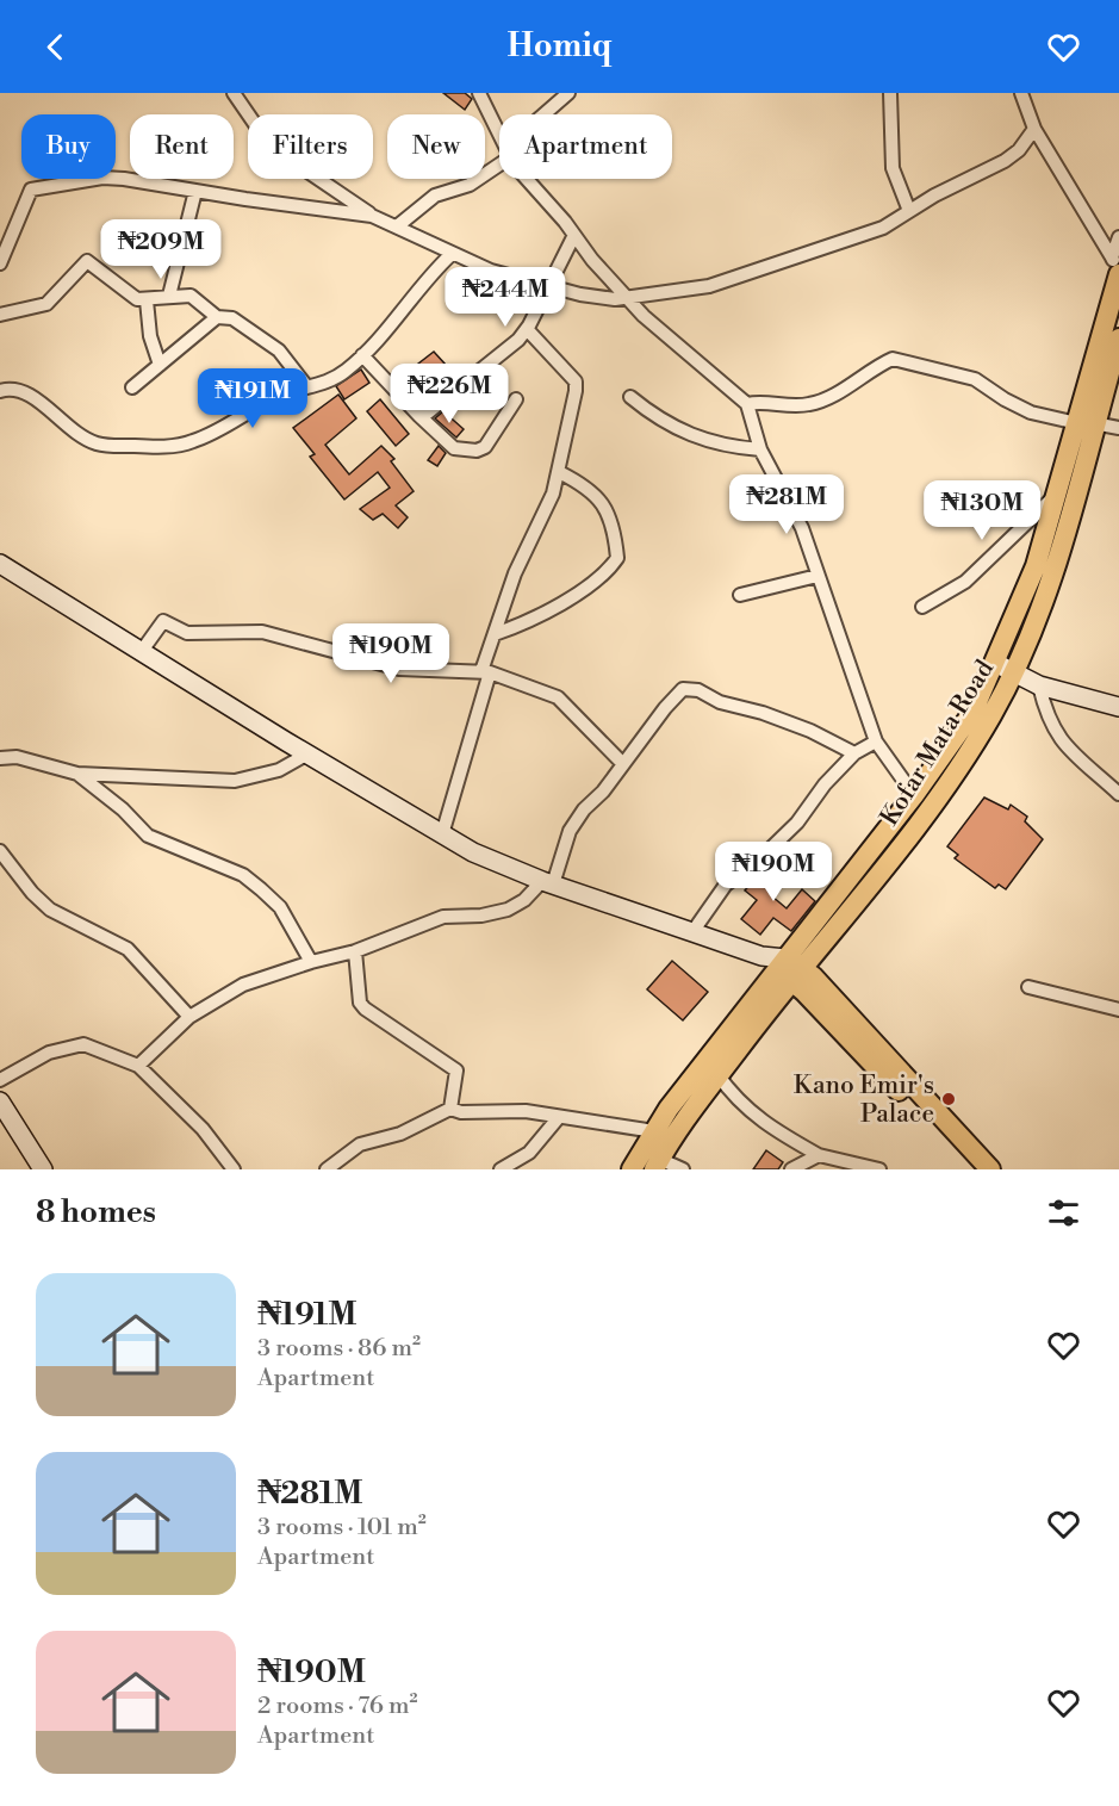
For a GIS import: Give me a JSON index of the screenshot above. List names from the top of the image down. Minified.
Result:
{"streets":{"main road":["Kofar Mata Road"]},"places":["Kano Emir's Palace"],"page":{"header":"Homiq","chip":["Buy","Rent","Filters","New","Apartment"],"price":["₦209M","₦244M","₦226M","₦191M","₦281M","₦130M","₦190M","₦190M"],"heading":"8 homes","list":[{"name":"₦191M","note":"3 rooms · 86 m² · Apartment"},{"name":"₦281M","note":"3 rooms · 101 m² · Apartment"},{"name":"₦190M","note":"2 rooms · 76 m² · Apartment"}]}}
